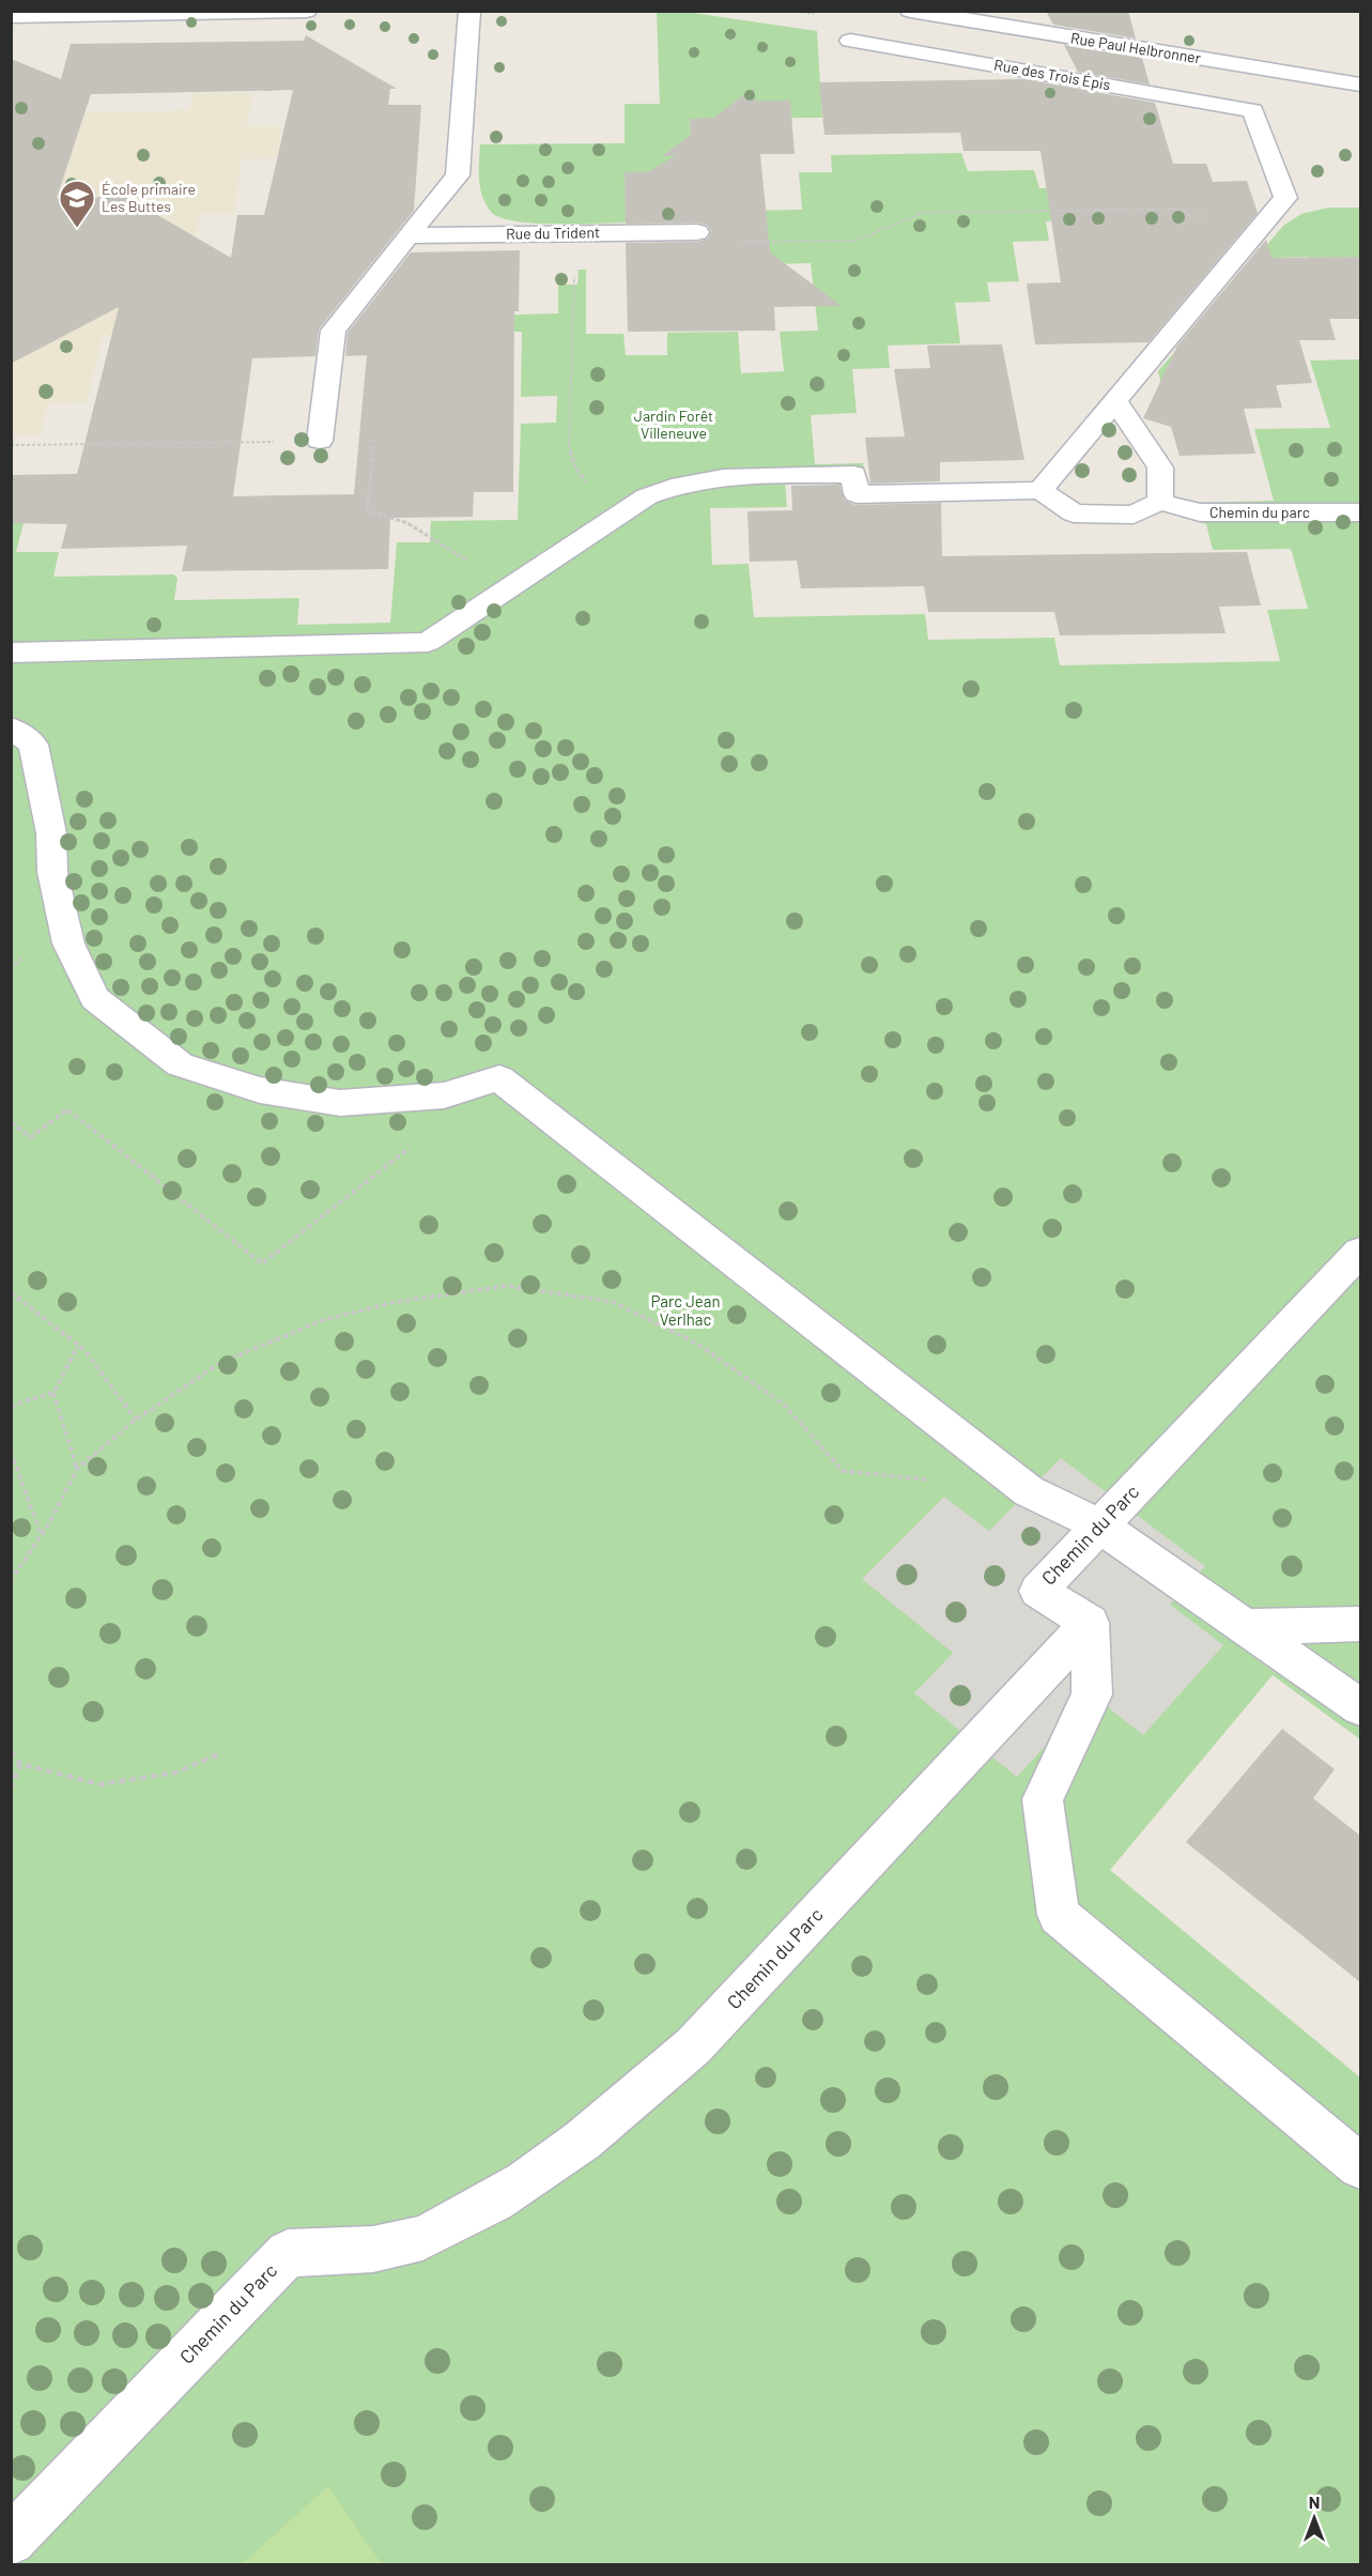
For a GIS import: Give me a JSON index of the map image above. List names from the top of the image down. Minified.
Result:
{"streets":{"street":["Rue Paul Helbronner","Rue des Trois Épis","Rue du Trident","Chemin du parc","Chemin du Parc"]},"crossings":[["Rue Paul Helbronner","Rue des Trois Épis"]],"parks":["Jardin Forêt Villeneuve","Parc Jean Verlhac"],"places":{"school or university":["École primaire Les Buttes"]},"north":"top"}
